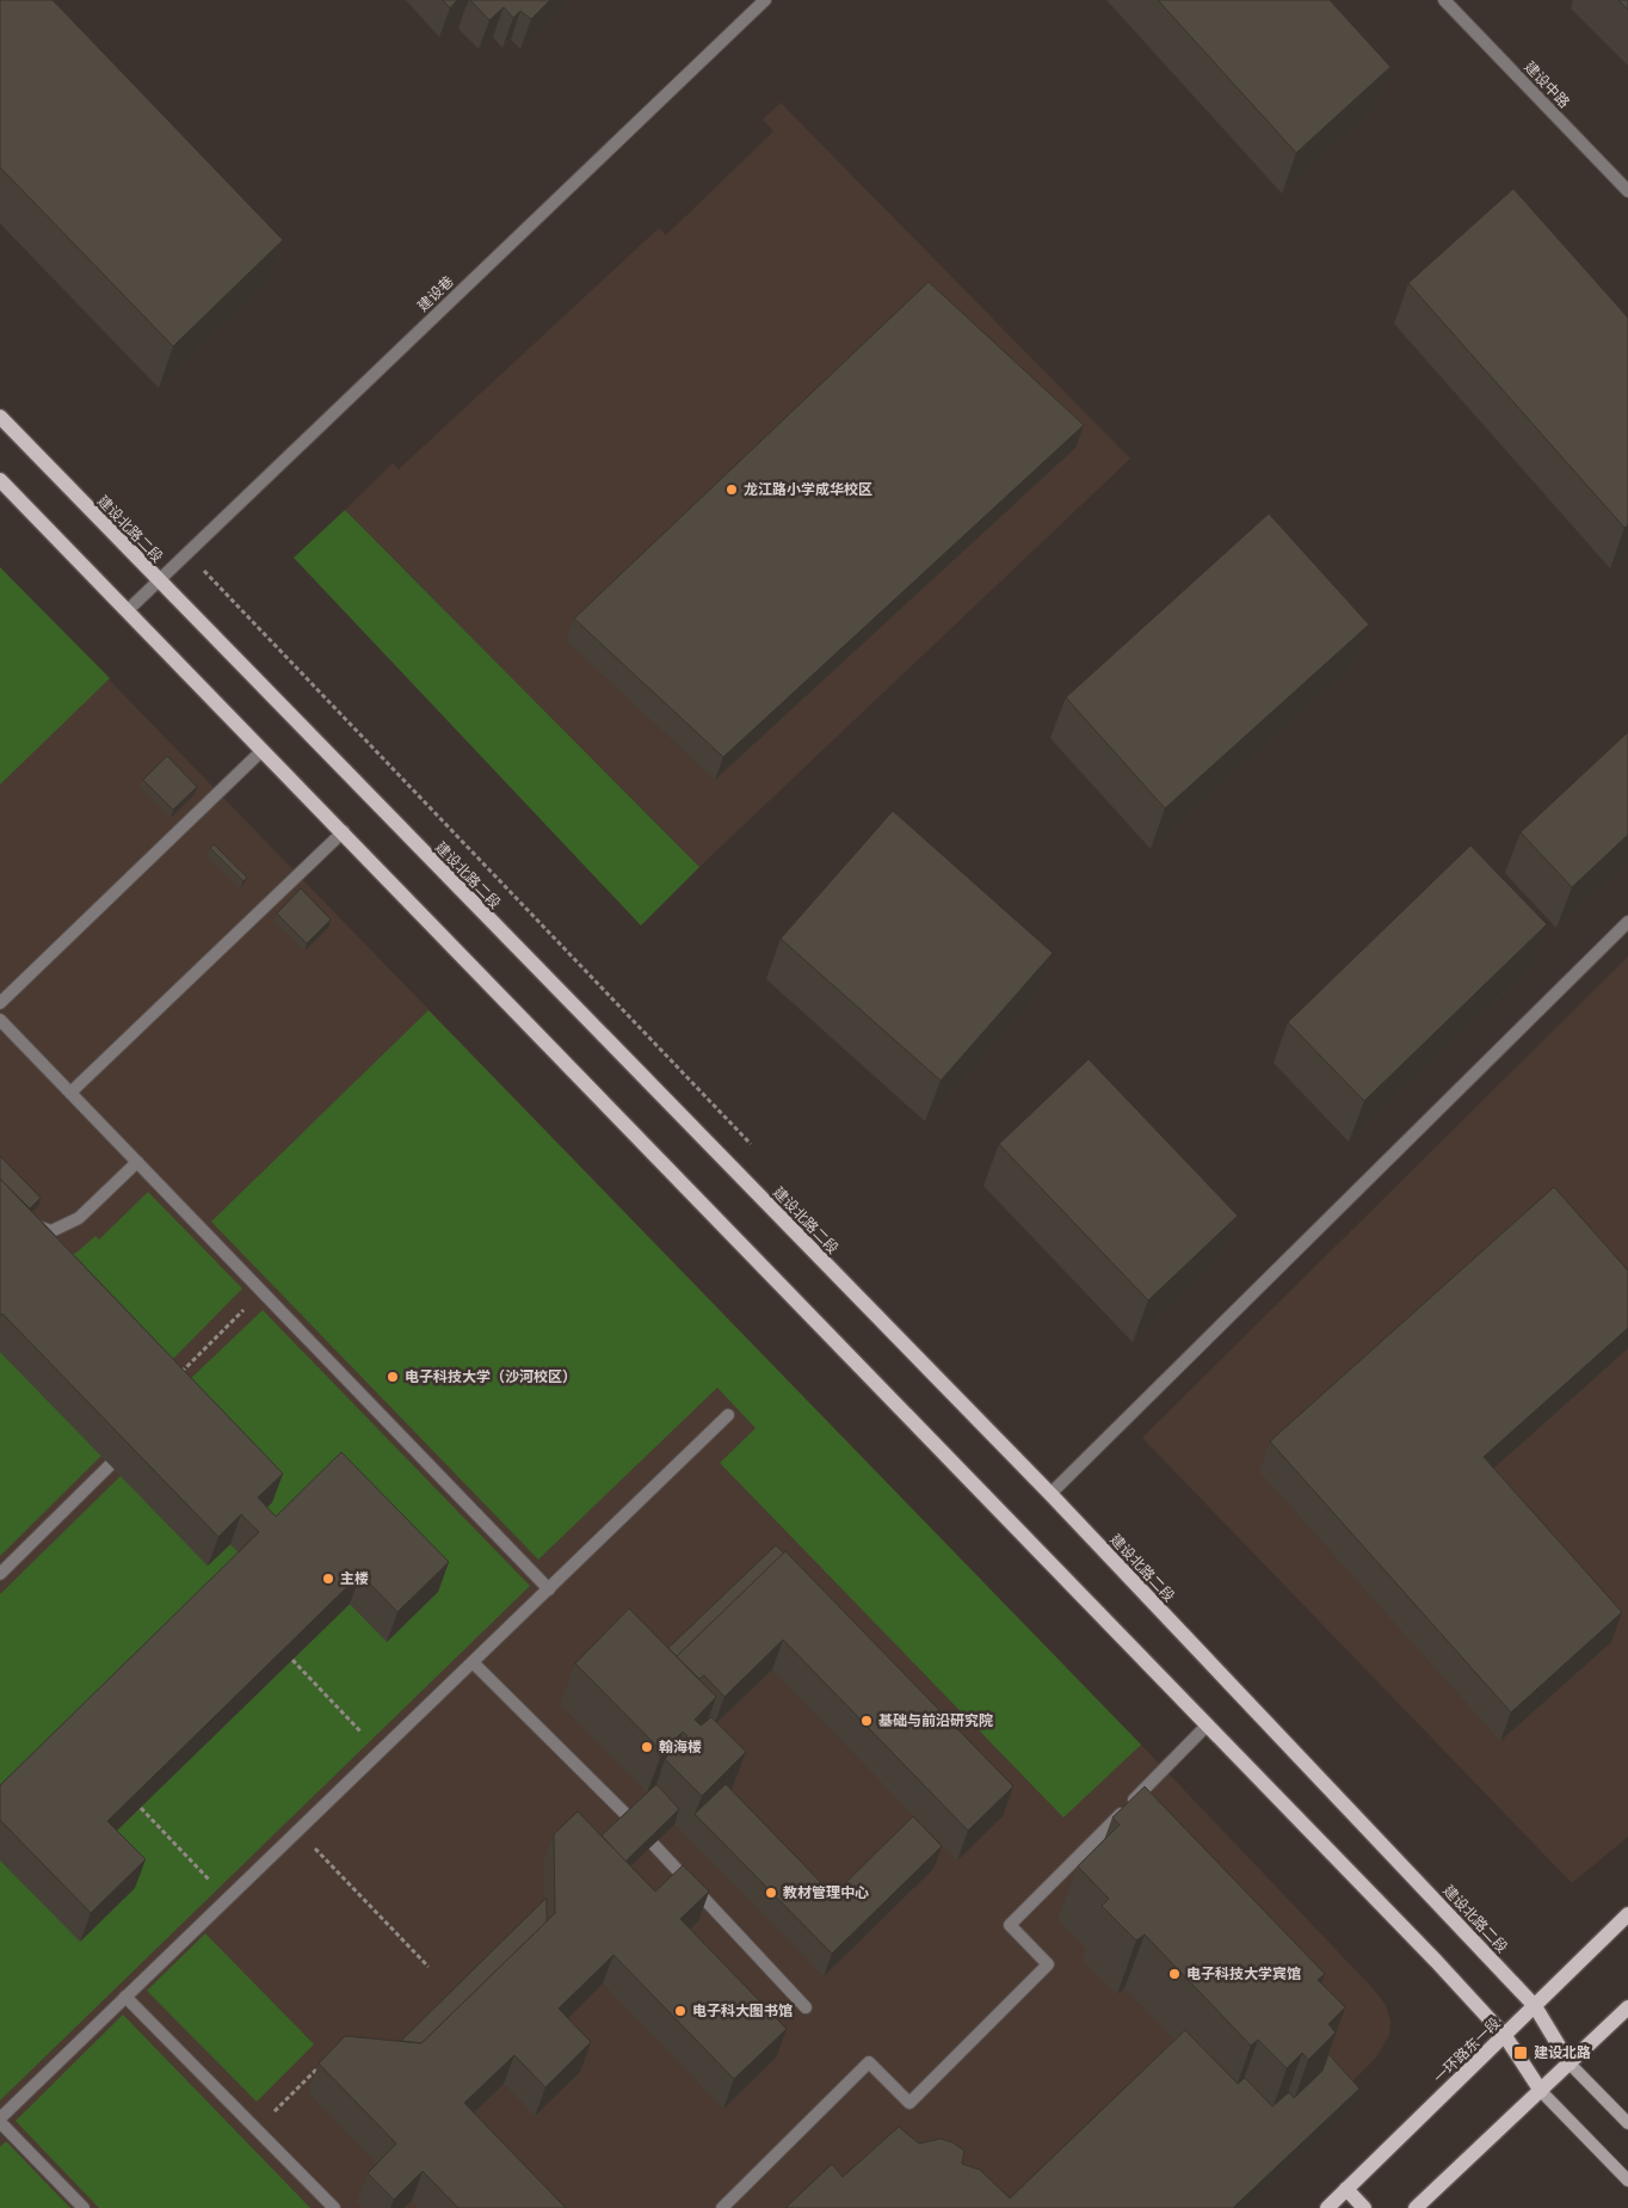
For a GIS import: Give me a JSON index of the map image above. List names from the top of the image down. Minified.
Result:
{"streets":{"main road":["建设北路二段","一环路东一段"],"street":["建设中路","建设巷"]},"crossings":[["建设巷","建设北路二段"],["建设北路二段","一环路东一段"]],"places":{"other":["龙江路小学成华校区","电子科技大学（沙河校区）","主楼","基础与前沿研究院","翰海楼","教材管理中心","电子科技大学宾馆","电子科大图书馆"],"transit":["建设北路"]}}
